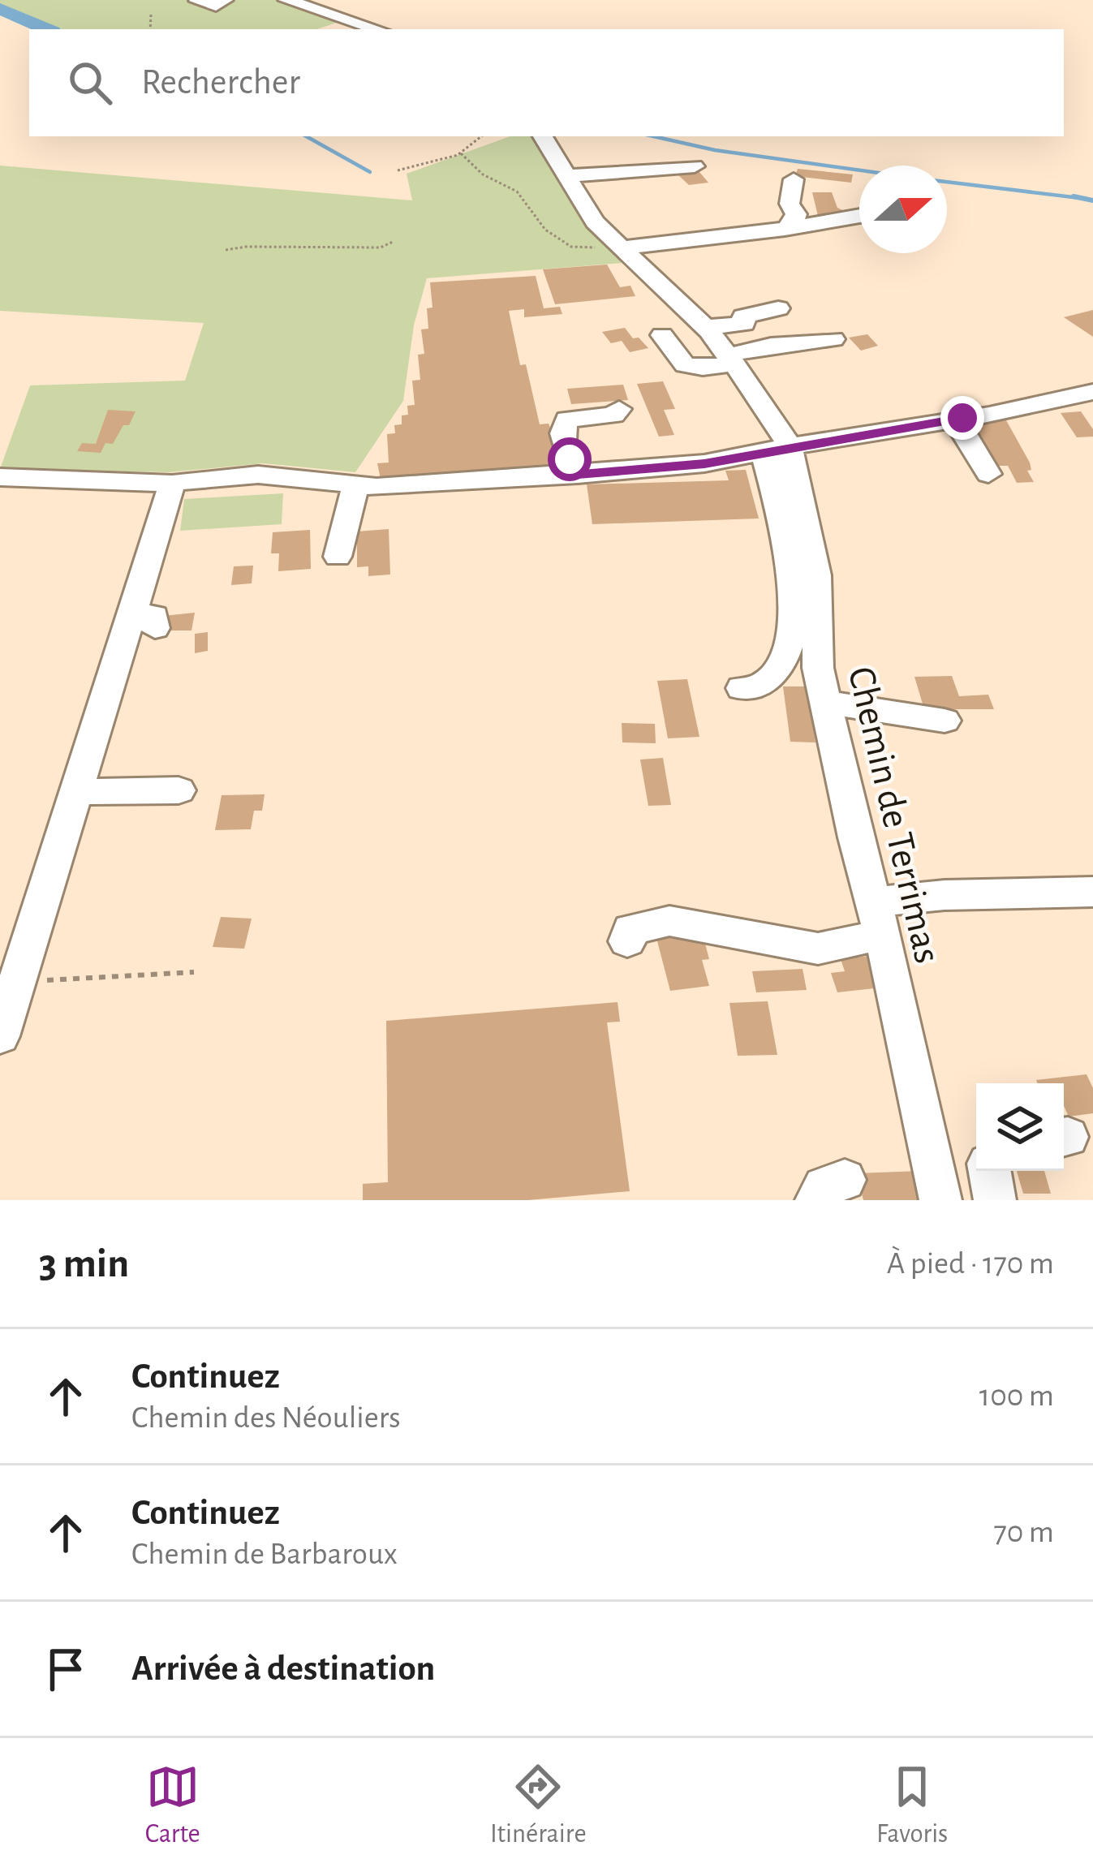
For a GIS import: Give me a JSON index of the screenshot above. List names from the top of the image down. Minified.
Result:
{"streets":{"street":["Chemin de Terrimas"]},"north":"right","page":{"search":"Rechercher","heading":["3 min","À pied · 170 m"],"list":[["Continuez","Chemin des Néouliers","100 m"],["Continuez","Chemin de Barbaroux","70 m"],"Arrivée à destination"],"nav":["Carte","Itinéraire","Favoris"]}}
